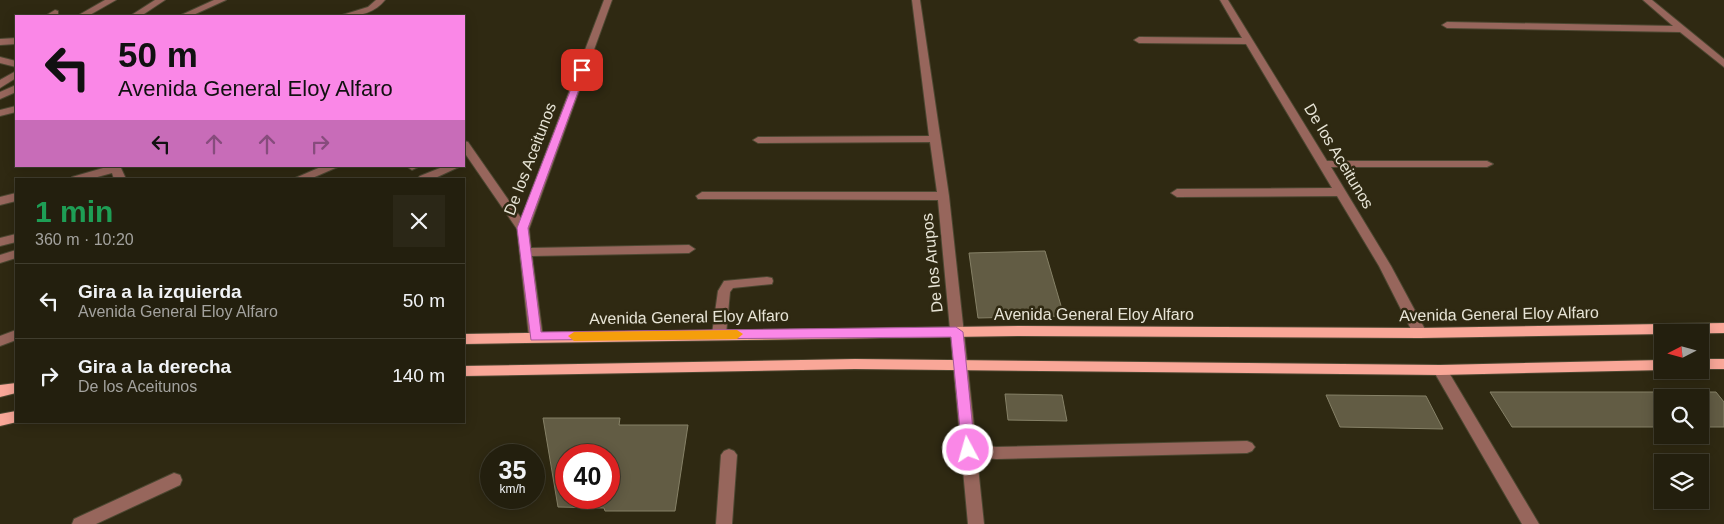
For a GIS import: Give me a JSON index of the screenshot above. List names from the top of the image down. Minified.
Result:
{"streets":{"main road":["Avenida General Eloy Alfaro"],"street":["De los Aceitunos","De los Arupos"]},"crossings":[["De los Aceitunos","Avenida General Eloy Alfaro"],["De los Arupos","Avenida General Eloy Alfaro"]],"north":"left","page":{"turn":["50 m","Avenida General Eloy Alfaro"],"heading":["1 min","360 m · 10:20"],"list":[{"name":"Gira a la izquierda","note":"Avenida General Eloy Alfaro","value":"50 m"},{"name":"Gira a la derecha","note":"De los Aceitunos","value":"140 m"}],"speed":"35 km/h","limit":"40"}}
